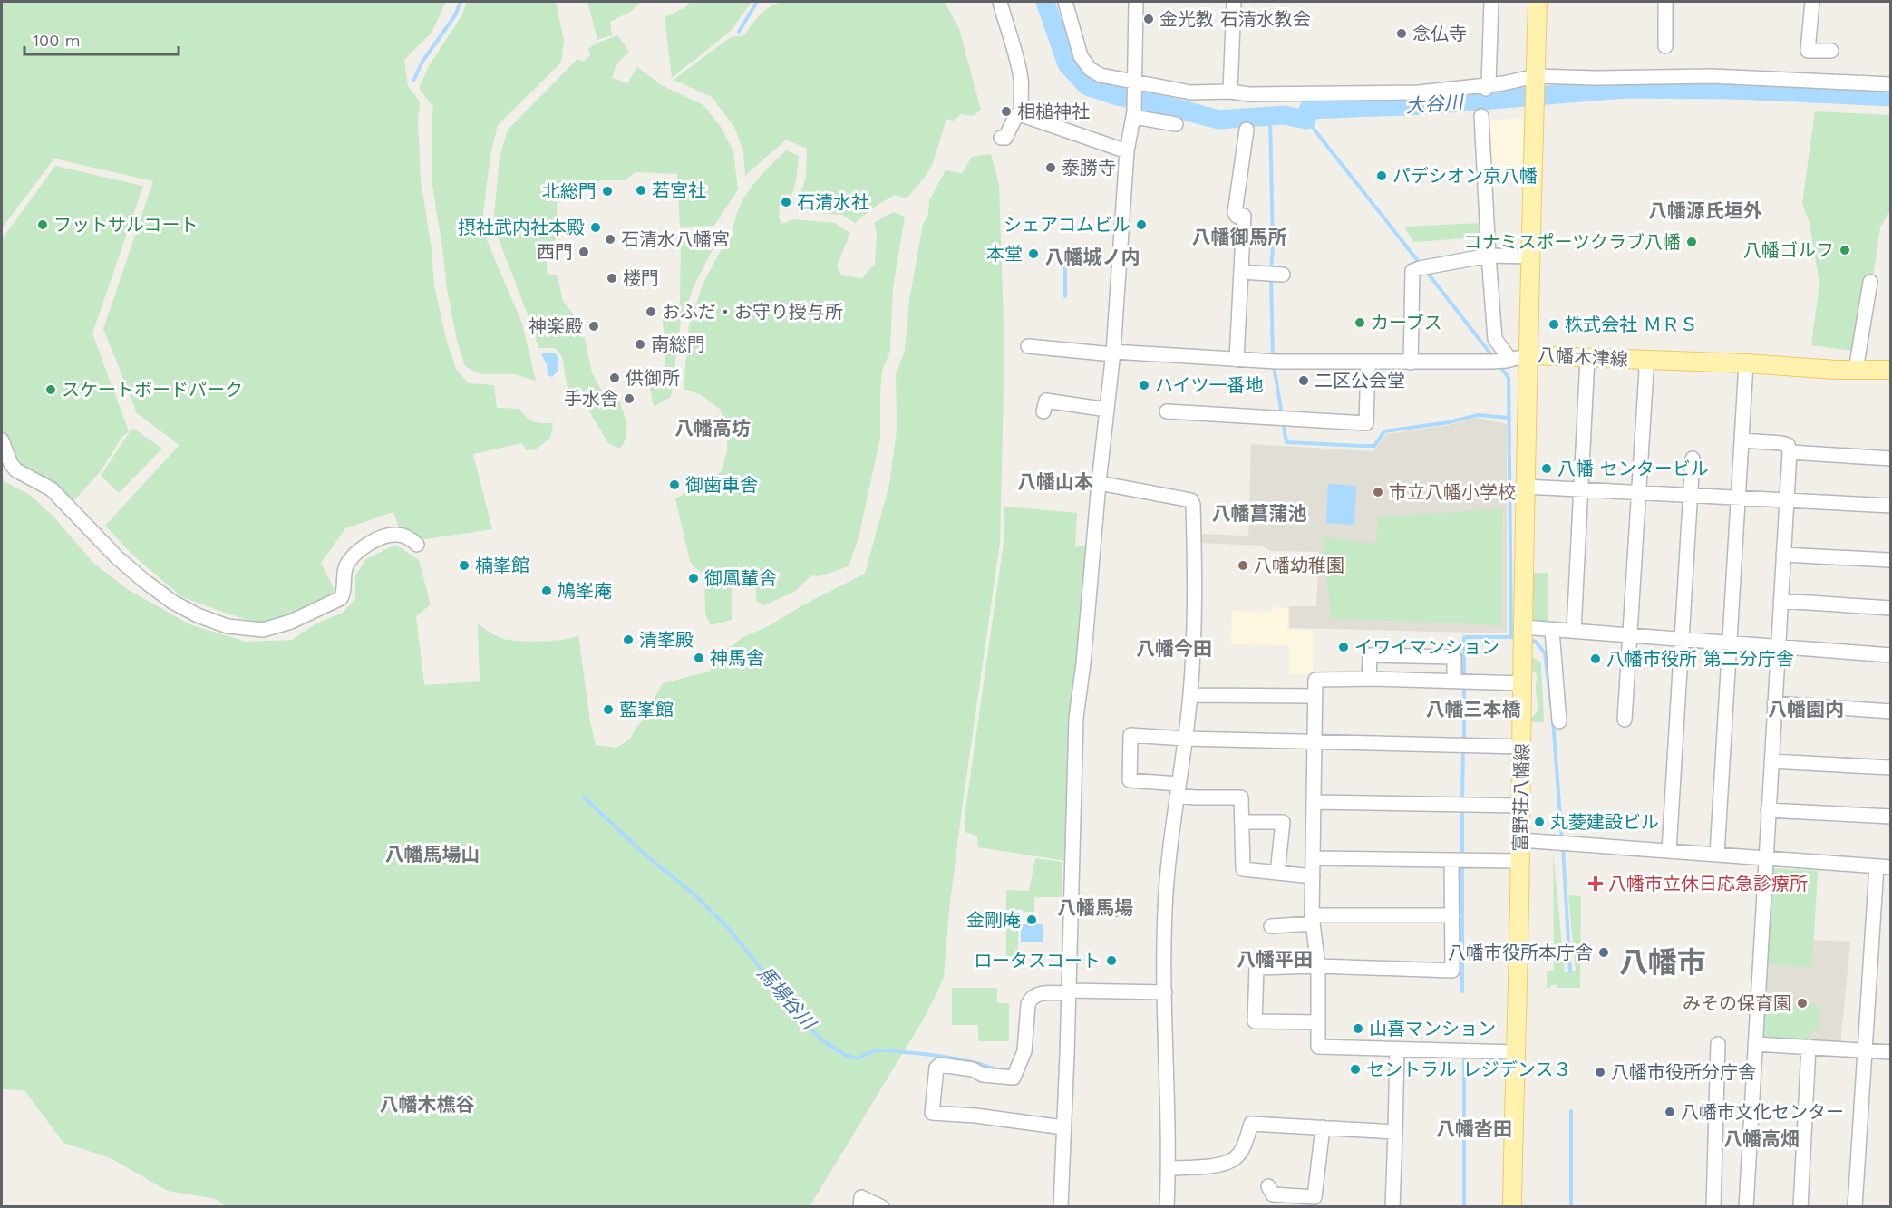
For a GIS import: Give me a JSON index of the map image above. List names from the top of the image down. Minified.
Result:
{"streets":{"main road":["八幡木津線","富野荘八幡線"]},"crossings":[["八幡木津線","富野荘八幡線"]],"districts":["八幡源氏垣外","八幡御馬所","八幡城ノ内","八幡高坊","八幡山本","八幡菖蒲池","八幡今田","八幡三本橋","八幡園内","八幡馬場山","八幡馬場","八幡平田","八幡市","八幡木樵谷","八幡沓田","八幡高畑"],"water":["大谷川","馬場谷川"],"places":{"other":["金光教 石清水教会","念仏寺","相槌神社","泰勝寺","パデシオン京八幡","若宮社","北総門","石清水社","フットサルコート","シェアコムビル","摂社武内社本殿","石清水八幡宮","コナミスポーツクラブ八幡","八幡ゴルフ","西門","本堂","楼門","おふだ・お守り授与所","カーブス","株式会社 ＭＲＳ","神楽殿","南総門","供御所","二区公会堂","ハイツ一番地","スケートボードパーク","手水舎","八幡 センタービル","御歯車舎","市立八幡小学校","楠峯館","八幡幼稚園","御鳳輦舎","鳩峯庵","清峯殿","イワイマンション","神馬舎","八幡市役所 第二分庁舎","藍峯館","丸菱建設ビル","金剛庵","八幡市役所本庁舎","ロータスコート","みその保育園","山喜マンション","セントラル レジデンス３","八幡市役所分庁舎","八幡市文化センター"],"health":["八幡市立休日応急診療所"]},"scale_bar":"100 m"}
